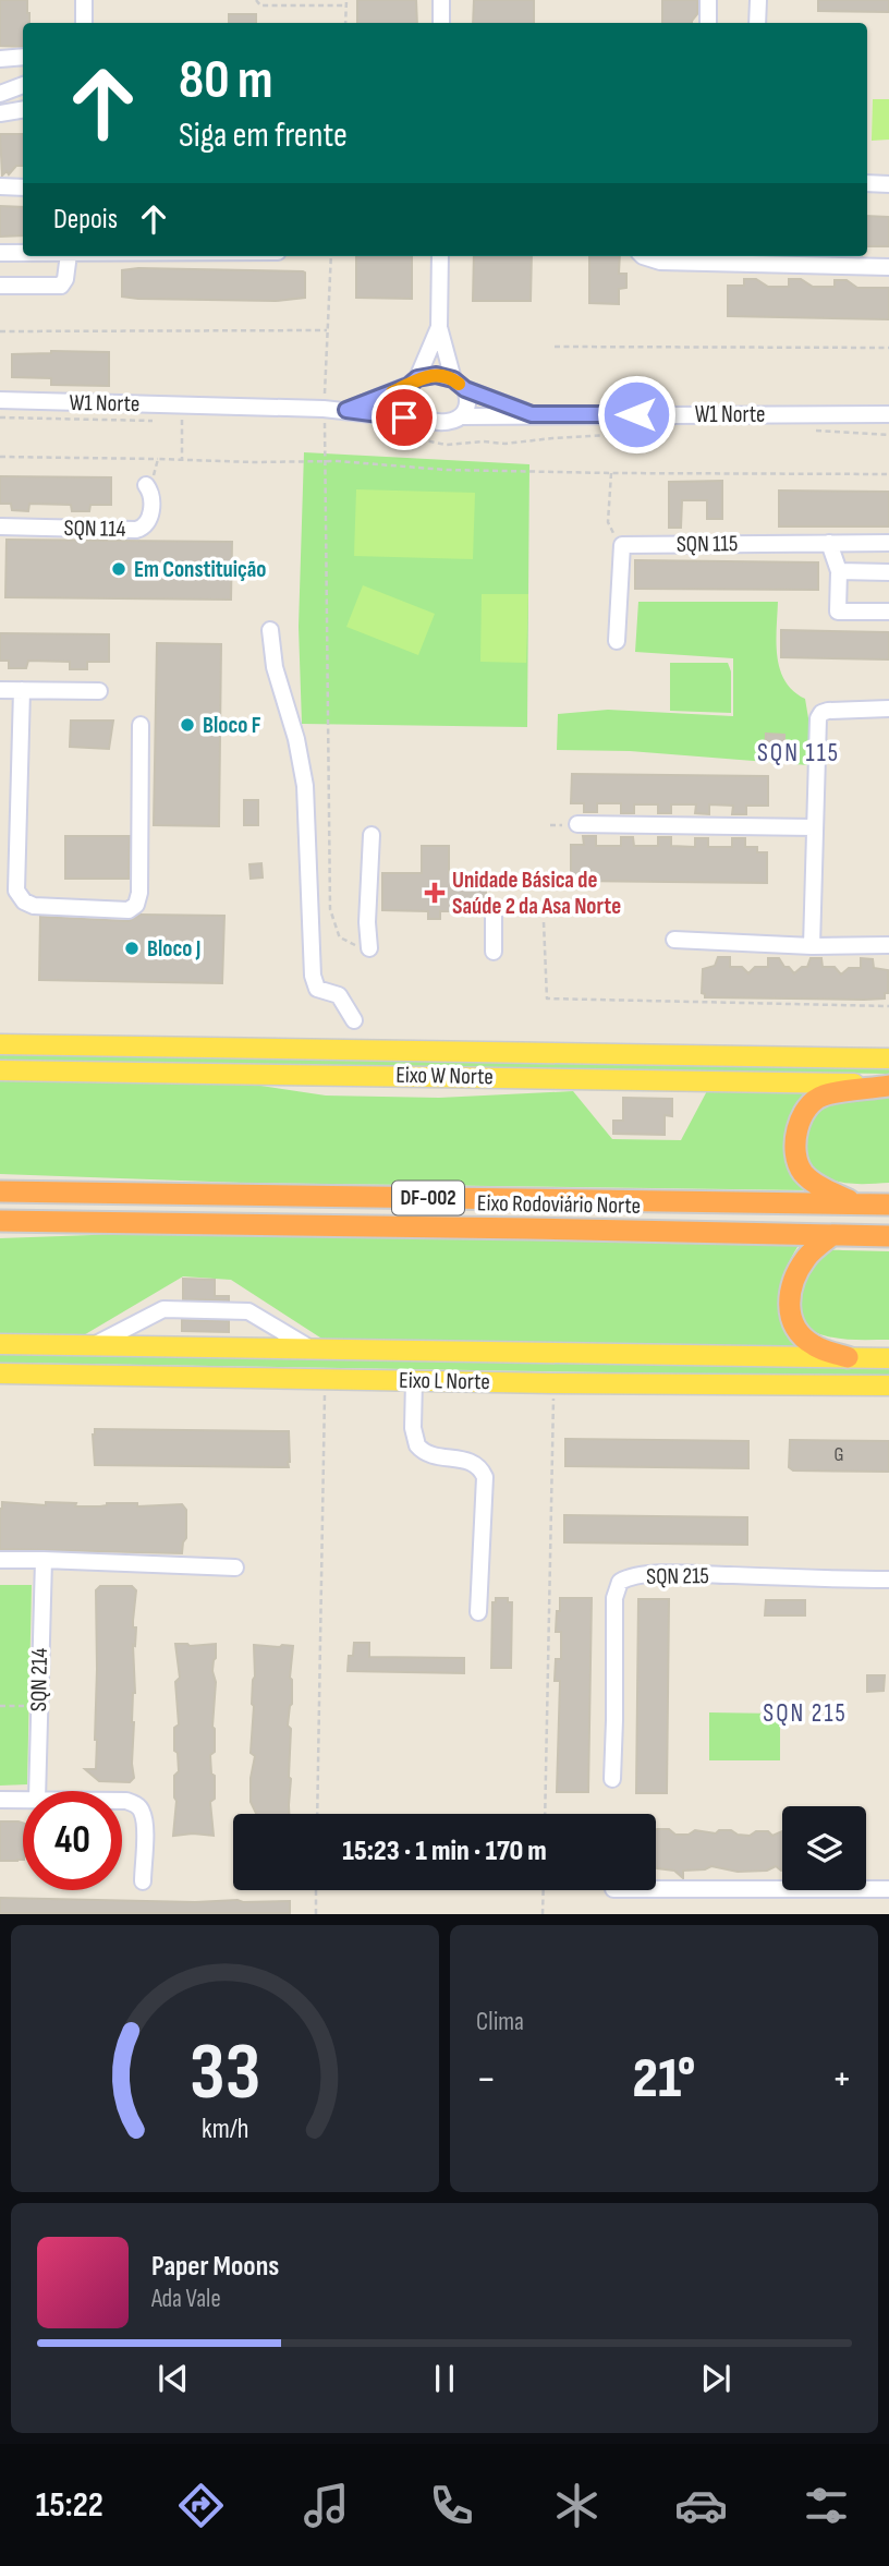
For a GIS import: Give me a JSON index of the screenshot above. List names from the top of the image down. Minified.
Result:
{"streets":{"highway":["DF-002","Eixo Rodoviário Norte"],"main road":["Eixo W Norte","Eixo L Norte"],"street":["W1 Norte","SQN 114","SQN 115","SQN 215","SQN 214"]},"districts":["SQN 115","SQN 215"],"places":{"other":["Em Constituição","Bloco F","Bloco J"],"health":["Unidade Básica de Saúde 2 da Asa Norte"]},"house_numbers":["G"],"page":{"turn":["80 m","Siga em frente"],"then":"Depois","limit":"40","trip":"15:23 · 1 min · 170 m","tile":"Clima","heat":["−","21°","+"],"song":["Paper Moons","Ada Vale"],"tabs":"15:22","gauge":["33","km/h"]}}
